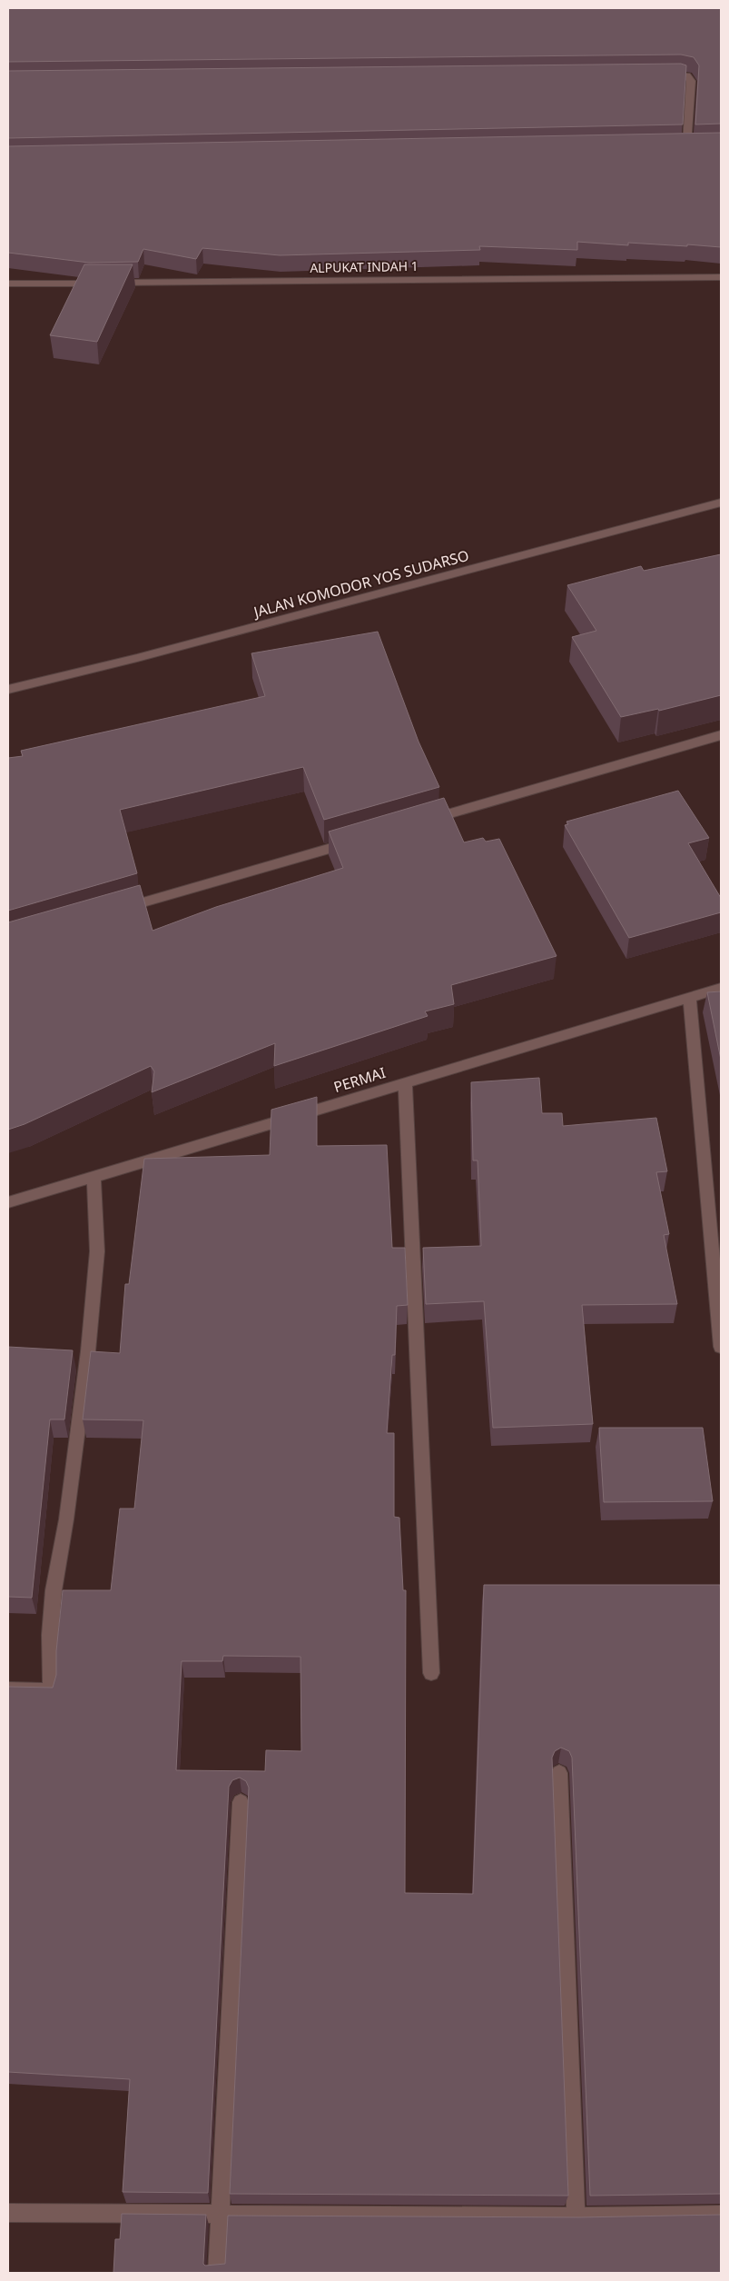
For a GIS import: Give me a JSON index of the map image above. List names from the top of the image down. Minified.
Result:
{"streets":{"street":["ALPUKAT INDAH 1","JALAN KOMODOR YOS SUDARSO","PERMAI"]}}
